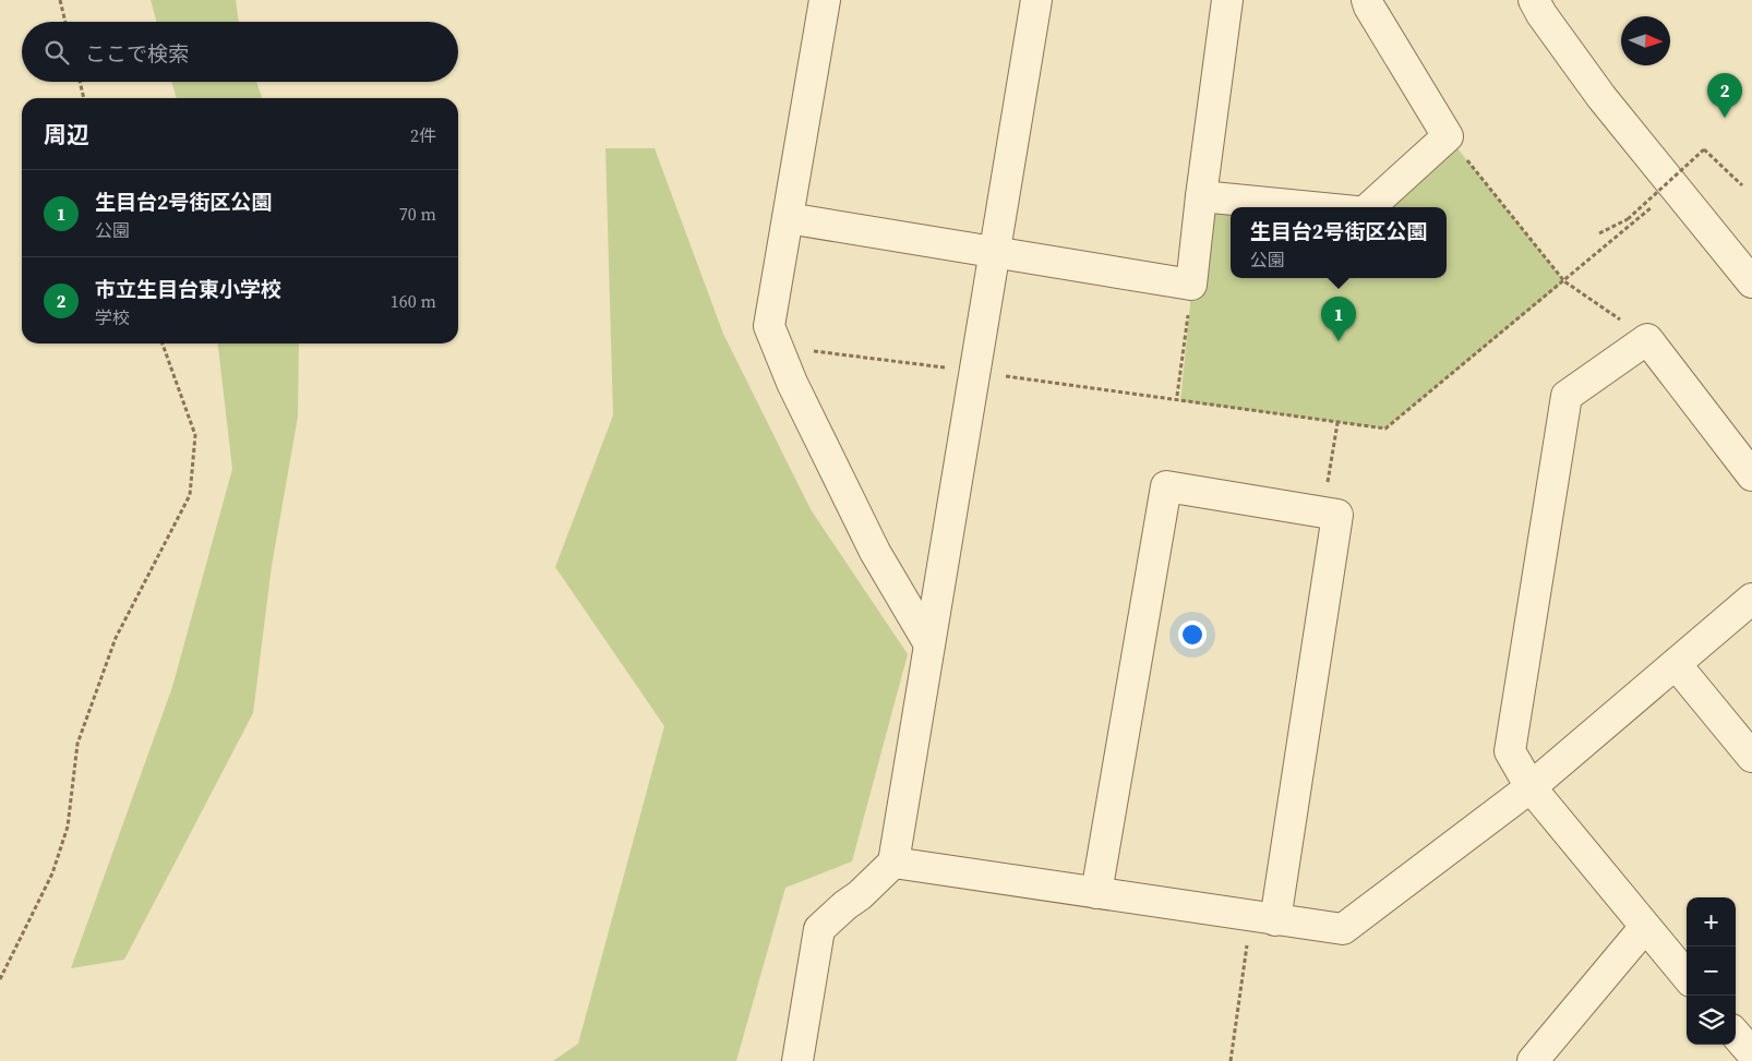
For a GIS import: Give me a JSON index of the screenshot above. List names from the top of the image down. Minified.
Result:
{"north":"right","page":{"search":"ここで検索","pins":["2","1"],"heading":["周辺","2件"],"list":[{"mark":"1","name":"生目台2号街区公園","note":"公園","value":"70 m"},{"mark":"2","name":"市立生目台東小学校","note":"学校","value":"160 m"}],"popup":["生目台2号街区公園","公園"],"map_buttons":["+","−"]}}
